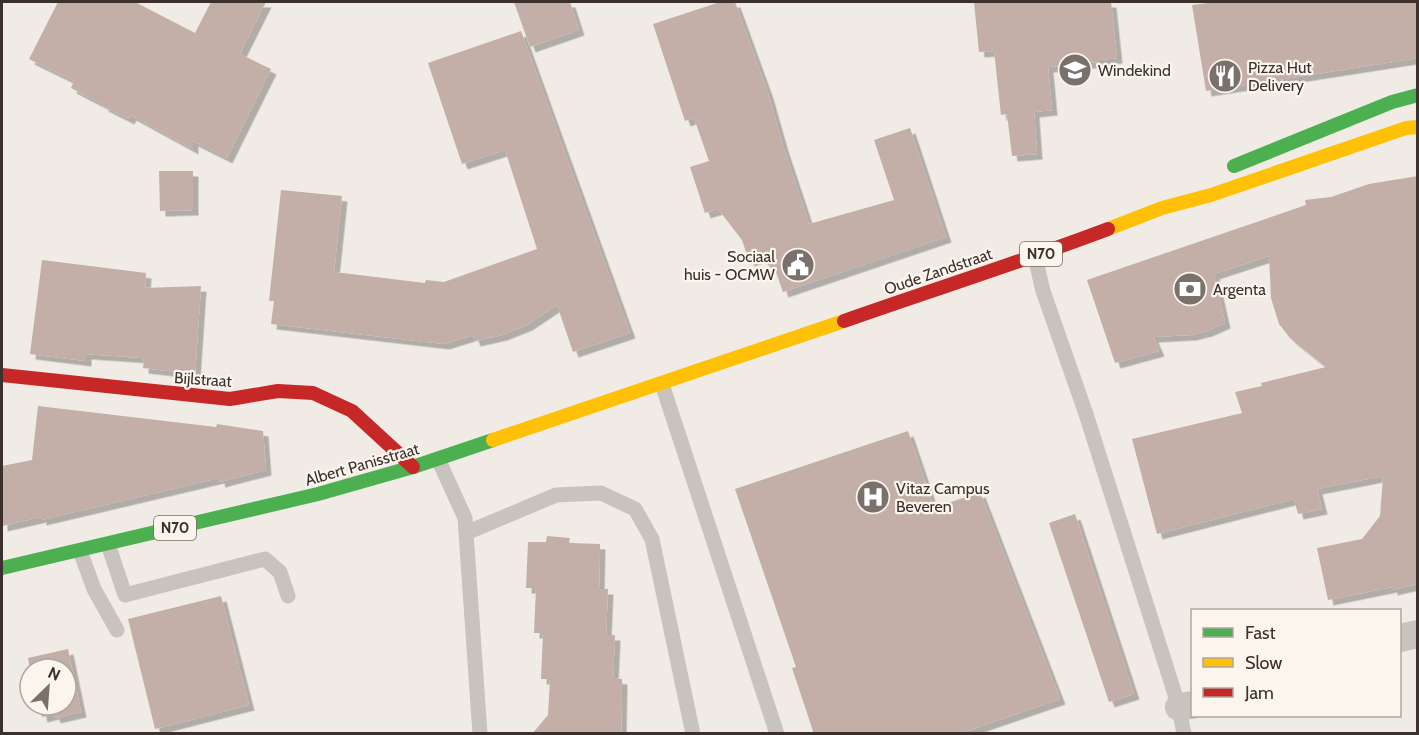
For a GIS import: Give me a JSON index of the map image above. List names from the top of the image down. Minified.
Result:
{"streets":{"main road":["N70","Oude Zandstraat","Bijlstraat","Albert Panisstraat"]},"crossings":[["Oude Zandstraat","Albert Panisstraat"],["Bijlstraat","Albert Panisstraat"]],"places":{"school or university":["Windekind"],"restaurant":["Pizza Hut Delivery"],"public building":["Sociaal huis - OCMW"],"bank":["Argenta"],"hospital":["Vitaz Campus Beveren"]},"legend":["Fast","Slow","Jam"],"north":"top right"}
